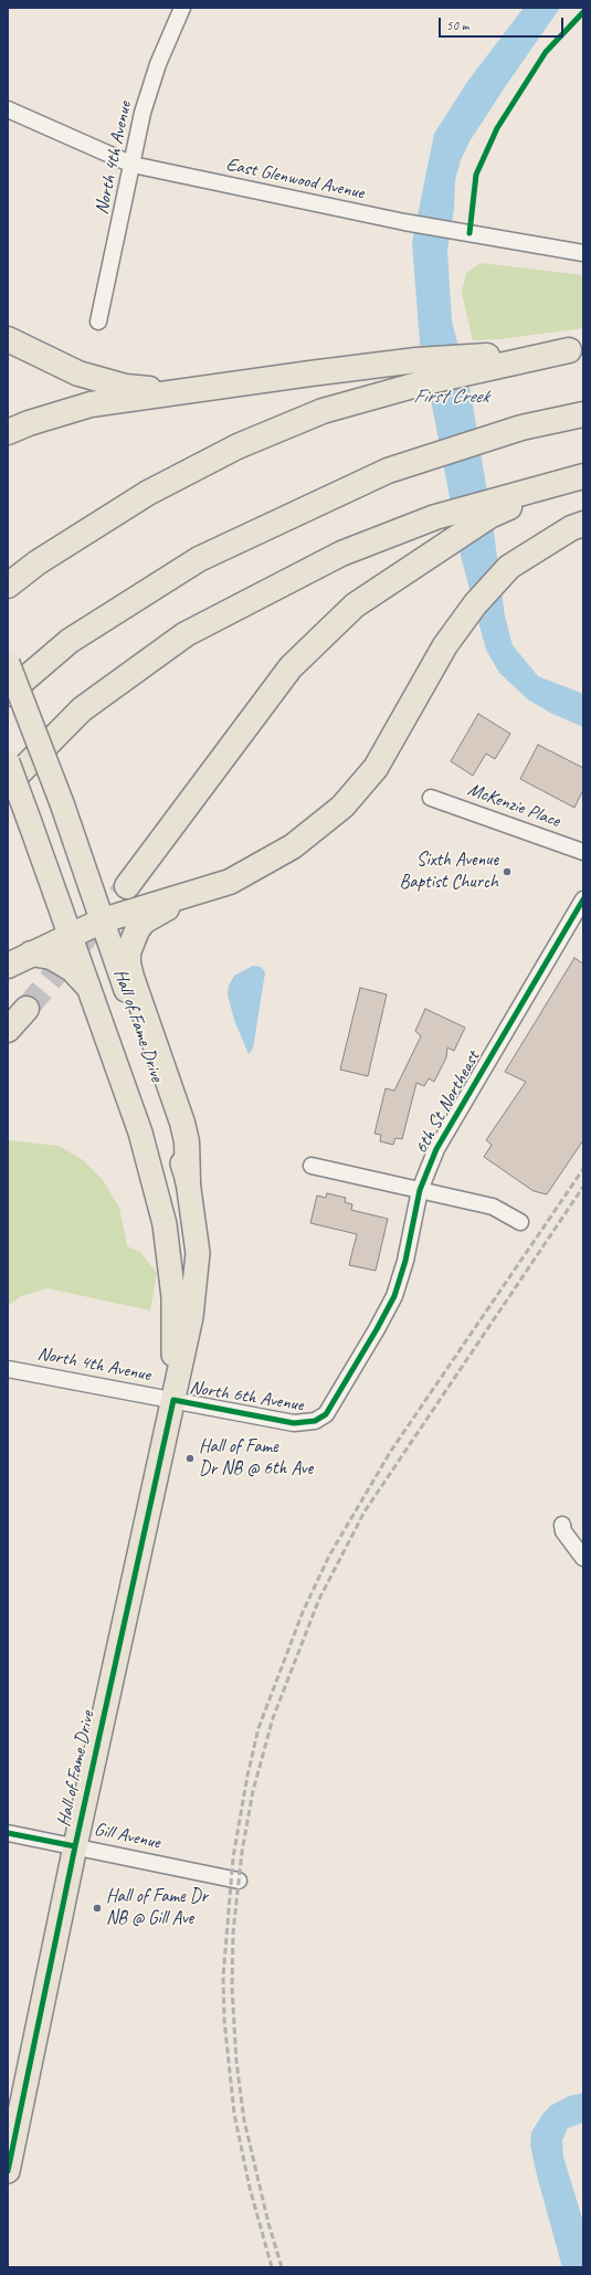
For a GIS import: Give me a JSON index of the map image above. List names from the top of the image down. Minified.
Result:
{"streets":{"main road":["Hall of Fame Drive"],"street":["North 4th Avenue","East Glenwood Avenue","McKenzie Place","6th St Northeast","North 6th Avenue","Gill Avenue"]},"crossings":[["North 4th Avenue","East Glenwood Avenue"],["North 4th Avenue","Hall of Fame Drive"],["North 4th Avenue","North 6th Avenue"],["Hall of Fame Drive","North 6th Avenue"],["Hall of Fame Drive","Gill Avenue"],["6th St Northeast","North 6th Avenue"]],"water":["First Creek"],"places":["Sixth Avenue Baptist Church","Hall of Fame Dr NB @ 6th Ave","Hall of Fame Dr NB @ Gill Ave"],"scale_bar":"50 m"}
